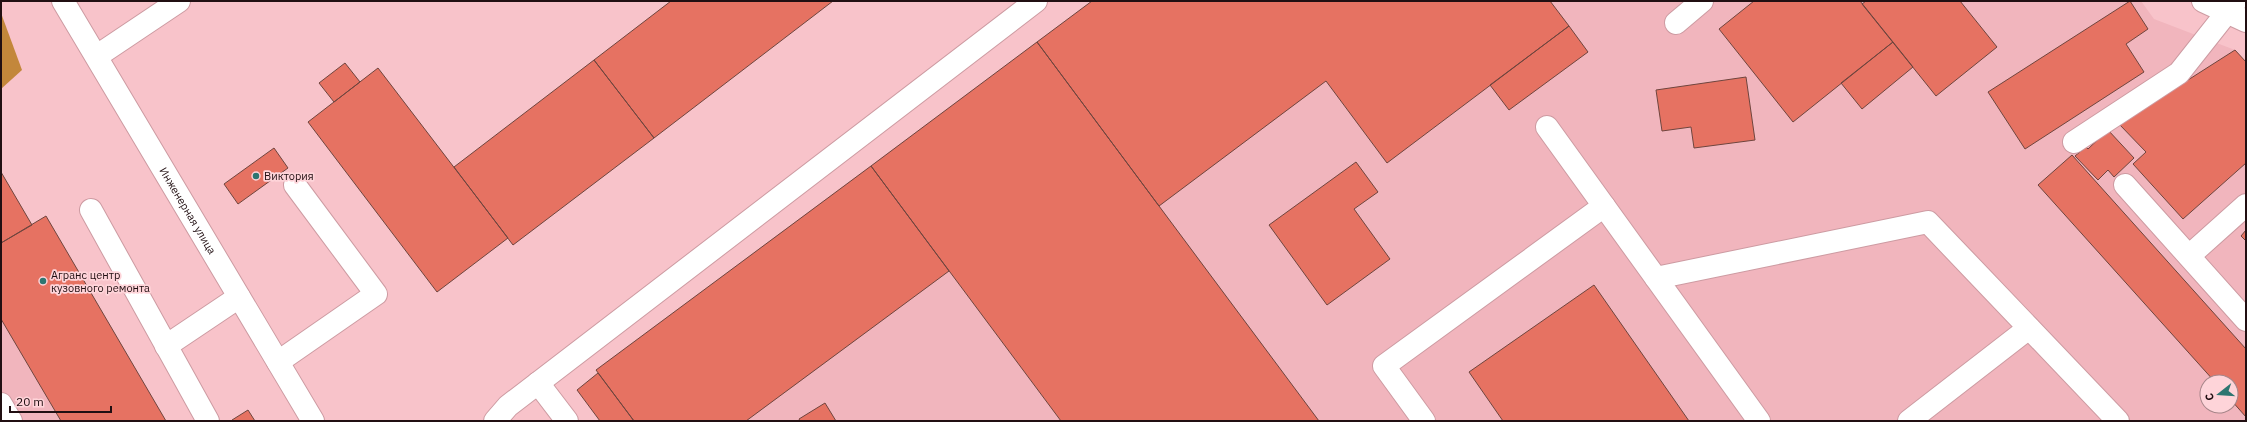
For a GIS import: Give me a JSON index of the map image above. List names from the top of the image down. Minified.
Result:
{"streets":{"street":["Инженерная улица"]},"places":["Виктория","Агранс центр кузовного ремонта"],"scale_bar":"20 m","north":"left"}
